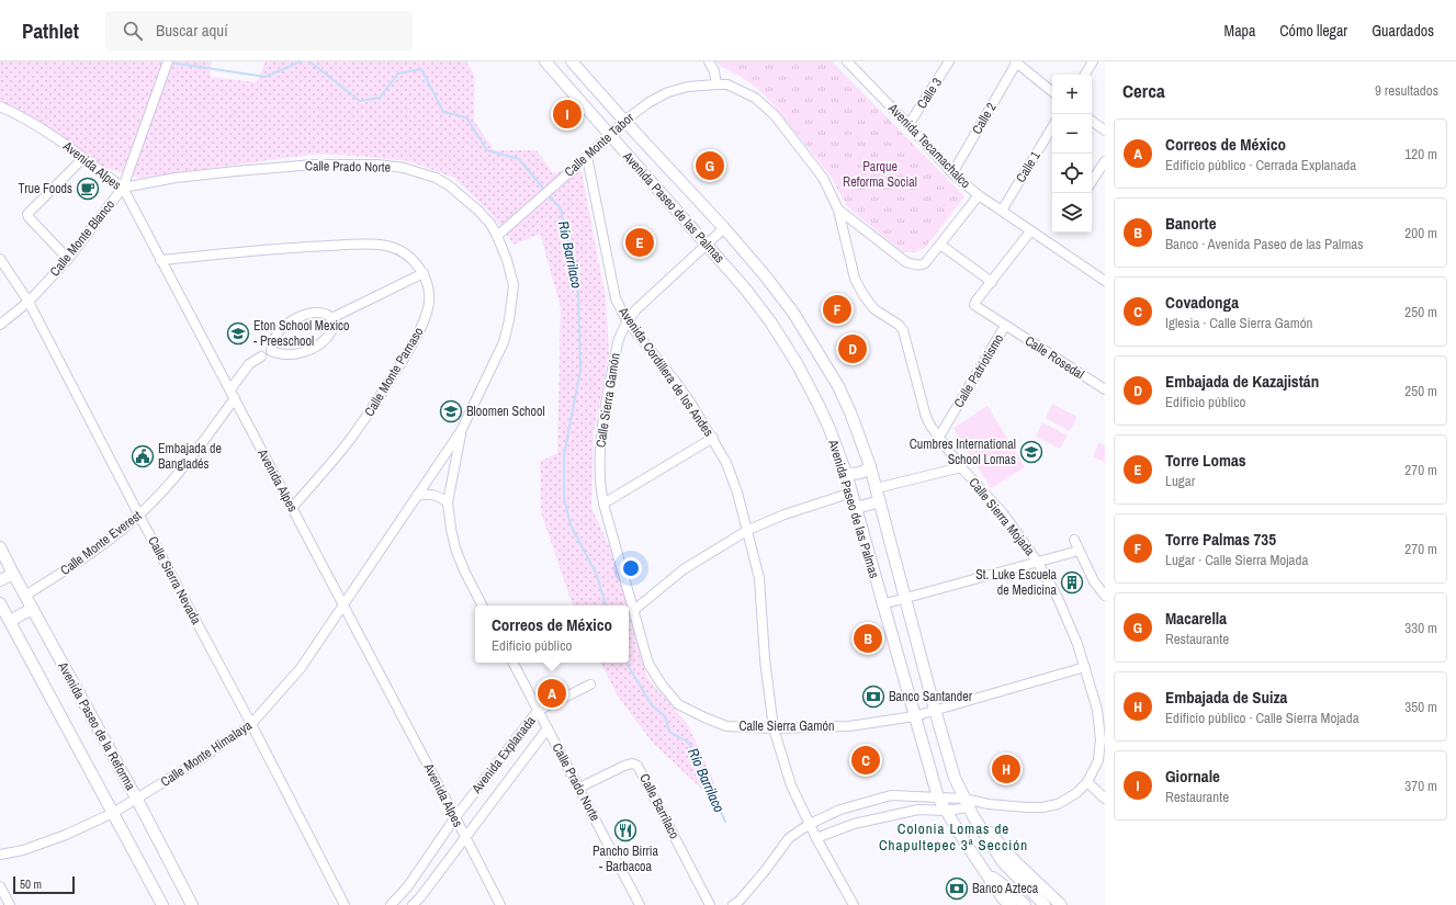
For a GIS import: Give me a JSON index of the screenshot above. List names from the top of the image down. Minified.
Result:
{"streets":{"main road":["Avenida Paseo de las Palmas","Avenida Paseo de la Reforma"],"street":["Calle 3","Calle 2","Calle Monte Tabor","Avenida Tecamachalco","Avenida Alpes","Calle Prado Norte","Calle 1","Calle Monte Blanco","Calle Rosedal","Calle Patriotismo","Calle Monte Parnaso","Avenida Cordillera de los Andes","Calle Sierra Gamón","Calle Sierra Mojada","Calle Monte Everest","Calle Sierra Nevada","Calle Monte Himalaya","Avenida Explanada","Calle Barrilaco"]},"crossings":[["Calle 3","Avenida Tecamachalco"],["Calle 2","Avenida Tecamachalco"],["Calle Monte Tabor","Calle Prado Norte"],["Calle Monte Tabor","Avenida Paseo de las Palmas"],["Calle Monte Tabor","Avenida Cordillera de los Andes"],["Calle Monte Tabor","Calle Sierra Mojada"],["Avenida Tecamachalco","Calle 1"],["Avenida Tecamachalco","Calle Patriotismo"],["Avenida Alpes","Calle Prado Norte"],["Avenida Alpes","Calle Monte Blanco"],["Avenida Alpes","Calle Monte Parnaso"],["Avenida Alpes","Calle Monte Everest"],["Avenida Alpes","Calle Monte Himalaya"],["Avenida Alpes","Avenida Explanada"],["Calle Prado Norte","Calle Monte Blanco"],["Calle Prado Norte","Calle Monte Himalaya"],["Calle Prado Norte","Avenida Explanada"],["Calle Prado Norte","Calle Barrilaco"],["Avenida Paseo de las Palmas","Calle Sierra Gamón"],["Avenida Paseo de las Palmas","Calle Sierra Mojada"],["Calle Monte Blanco","Calle Sierra Nevada"],["Calle Rosedal","Calle Patriotismo"],["Calle Patriotismo","Calle Sierra Mojada"],["Avenida Cordillera de los Andes","Calle Sierra Gamón"],["Avenida Cordillera de los Andes","Calle Sierra Mojada"],["Calle Sierra Gamón","Calle Sierra Mojada"],["Calle Monte Everest","Calle Sierra Nevada"],["Calle Monte Everest","Avenida Paseo de la Reforma"],["Calle Sierra Nevada","Calle Monte Himalaya"],["Avenida Paseo de la Reforma","Calle Monte Himalaya"]],"districts":["Colonia Lomas de Chapultepec 3ª Sección"],"water":["Río Barrilaco"],"parks":["Parque Reforma Social"],"places":{"cafe":["True Foods"],"school or university":["Eton School Mexico - Preeschool","Bloomen School","Cumbres International School Lomas"],"public building":["Embajada de Bangladés"],"building":["St. Luke Escuela de Medicina"],"bank":["Banco Santander","Banco Azteca"],"restaurant":["Pancho Birria - Barbacoa"]},"scale_bar":"50 m","page":{"header":"Pathlet","search":"Buscar aquí","nav":["Mapa","Cómo llegar","Guardados"],"heading":["Cerca","9 resultados"],"map_buttons":["+","−"],"pins":["I","G","E","F","D","B","A","C","H"],"list":[{"mark":"A","name":"Correos de México","note":"Edificio público · Cerrada Explanada","value":"120 m"},{"mark":"B","name":"Banorte","note":"Banco · Avenida Paseo de las Palmas","value":"200 m"},{"mark":"C","name":"Covadonga","note":"Iglesia · Calle Sierra Gamón","value":"250 m"},{"mark":"D","name":"Embajada de Kazajistán","note":"Edificio público","value":"250 m"},{"mark":"E","name":"Torre Lomas","note":"Lugar","value":"270 m"},{"mark":"F","name":"Torre Palmas 735","note":"Lugar · Calle Sierra Mojada","value":"270 m"},{"mark":"G","name":"Macarella","note":"Restaurante","value":"330 m"},{"mark":"H","name":"Embajada de Suiza","note":"Edificio público · Calle Sierra Mojada","value":"350 m"},{"mark":"I","name":"Giornale","note":"Restaurante","value":"370 m"}],"popup":["Correos de México","Edificio público"],"scale":"50 m"}}
